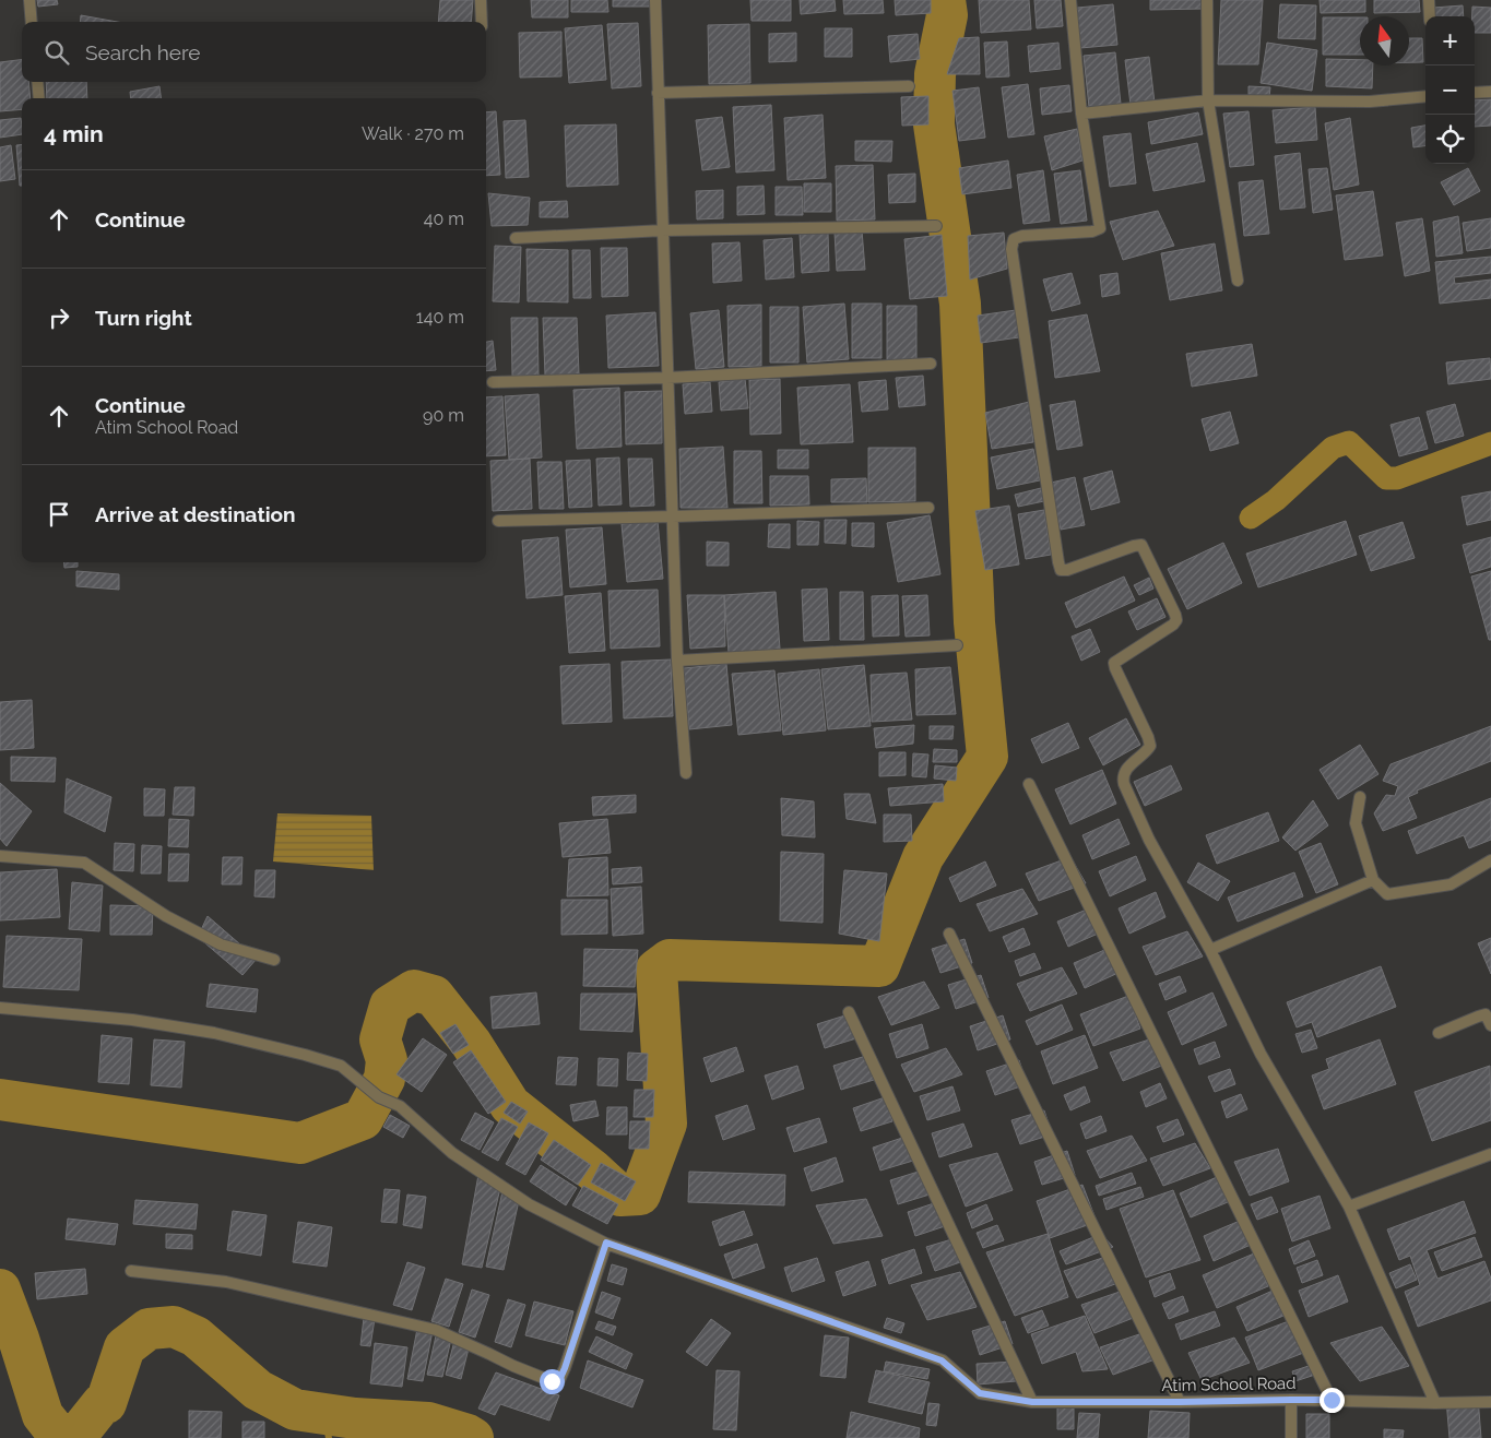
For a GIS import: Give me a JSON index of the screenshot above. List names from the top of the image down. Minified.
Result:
{"streets":{"street":["Atim School Road"]},"north":"top","page":{"map_buttons":["+","−"],"search":"Search here","heading":["4 min","Walk · 270 m"],"list":[["Continue","40 m"],["Turn right","140 m"],["Continue","Atim School Road","90 m"],"Arrive at destination"]}}
